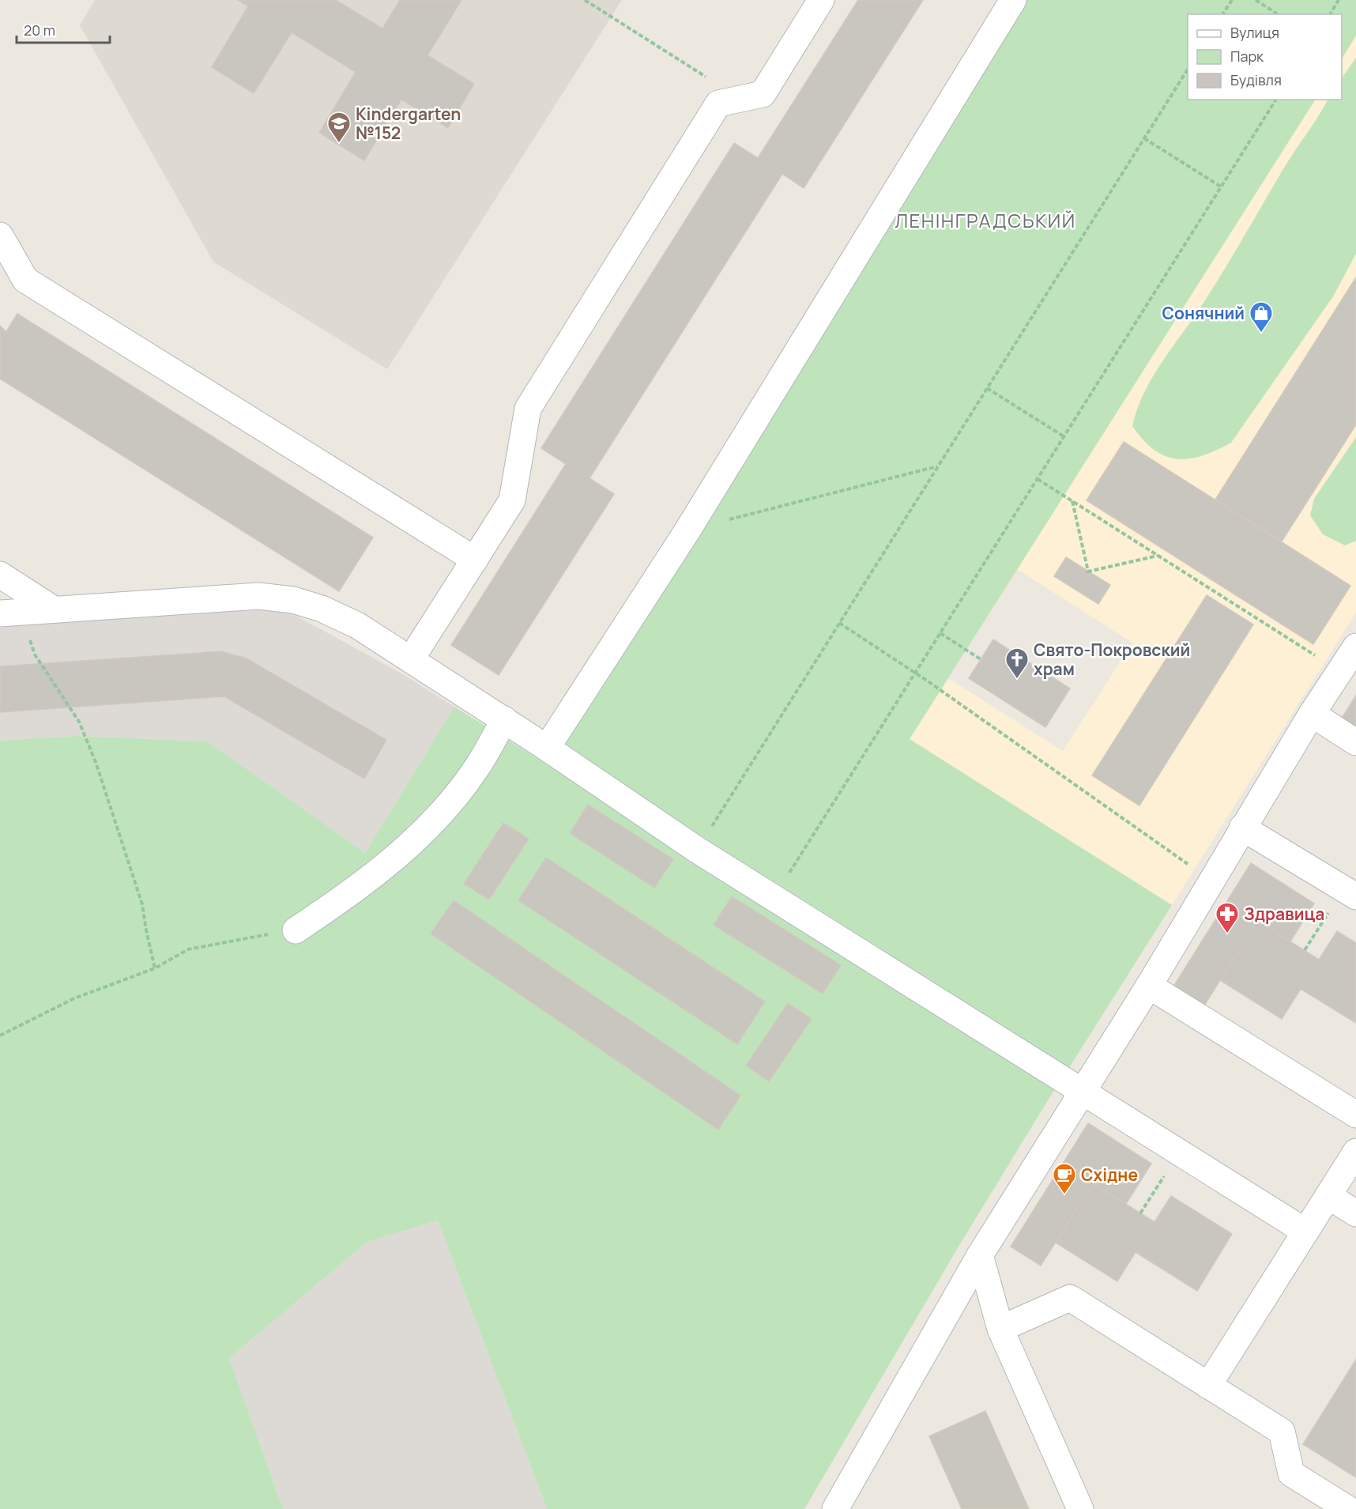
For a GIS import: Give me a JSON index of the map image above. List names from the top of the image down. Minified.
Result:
{"districts":["ЛЕНІНГРАДСЬКИЙ"],"places":{"school or university":["Kindergarten №152"],"shop":["Сонячний"],"church":["Свято-Покровский храм"],"pharmacy":["Здравица"],"cafe":["Східне"]},"legend":["Вулиця","Парк","Будівля"],"scale_bar":"20 m"}
